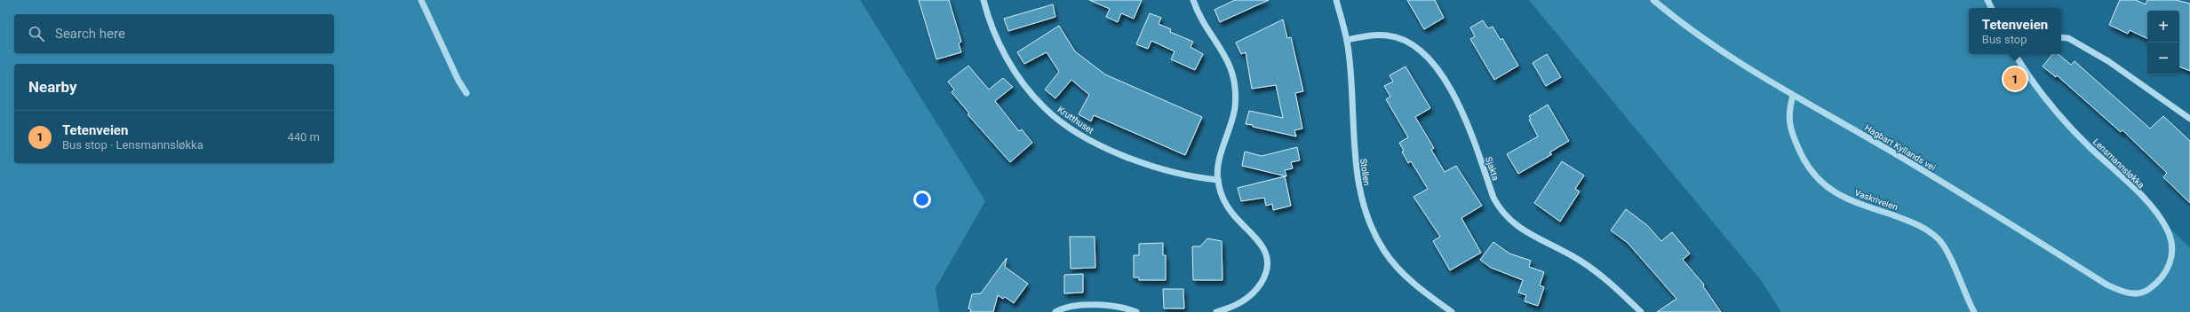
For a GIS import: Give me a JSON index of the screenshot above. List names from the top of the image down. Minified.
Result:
{"streets":{"street":["Krutthuset","Hagbart Kyllands vei","Lensmannsløkka","Sjakta","Stollen","Vaskriveien"]},"crossings":[["Hagbart Kyllands vei","Lensmannsløkka"],["Hagbart Kyllands vei","Vaskriveien"],["Sjakta","Stollen"]],"page":{"popup":["Tetenveien","Bus stop"],"map_buttons":["+","−"],"search":"Search here","heading":"Nearby","pins":"1","list":[{"mark":"1","name":"Tetenveien","note":"Bus stop · Lensmannsløkka","value":"440 m"}]}}
